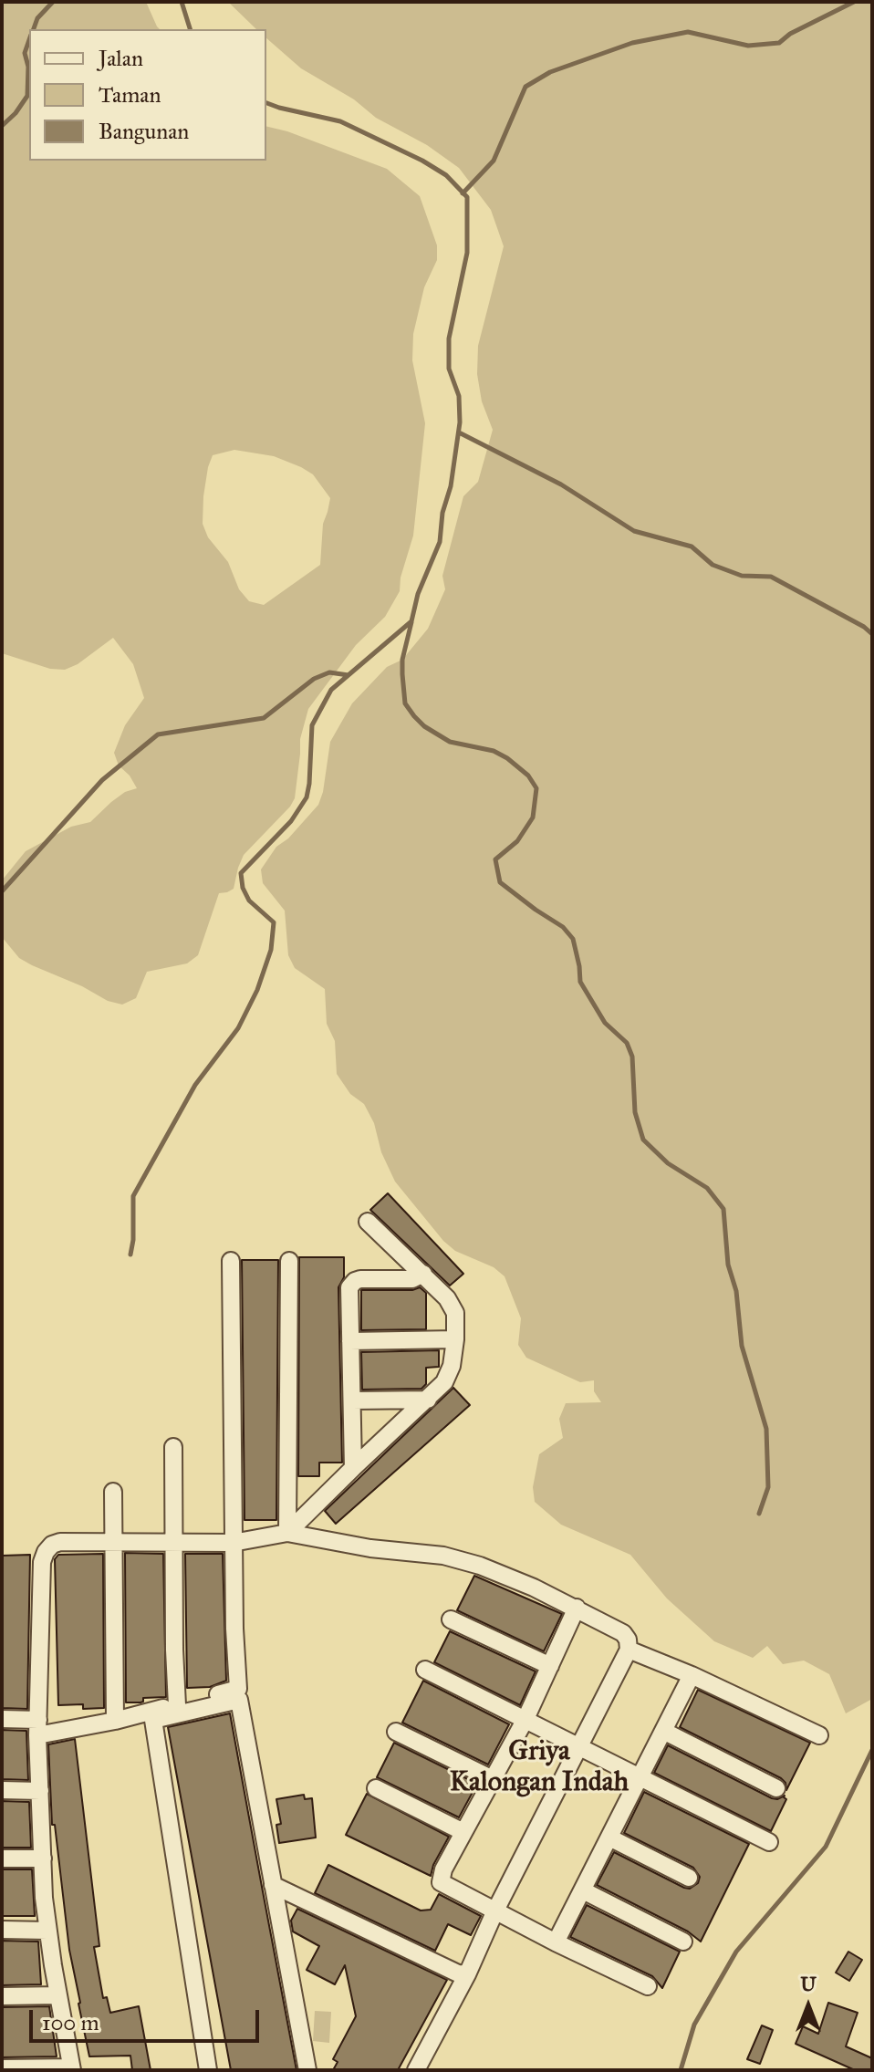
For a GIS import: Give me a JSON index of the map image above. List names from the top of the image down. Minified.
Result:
{"districts":["Griya Kalongan Indah"],"legend":["Jalan","Taman","Bangunan"],"scale_bar":"100 m","north":"top"}
